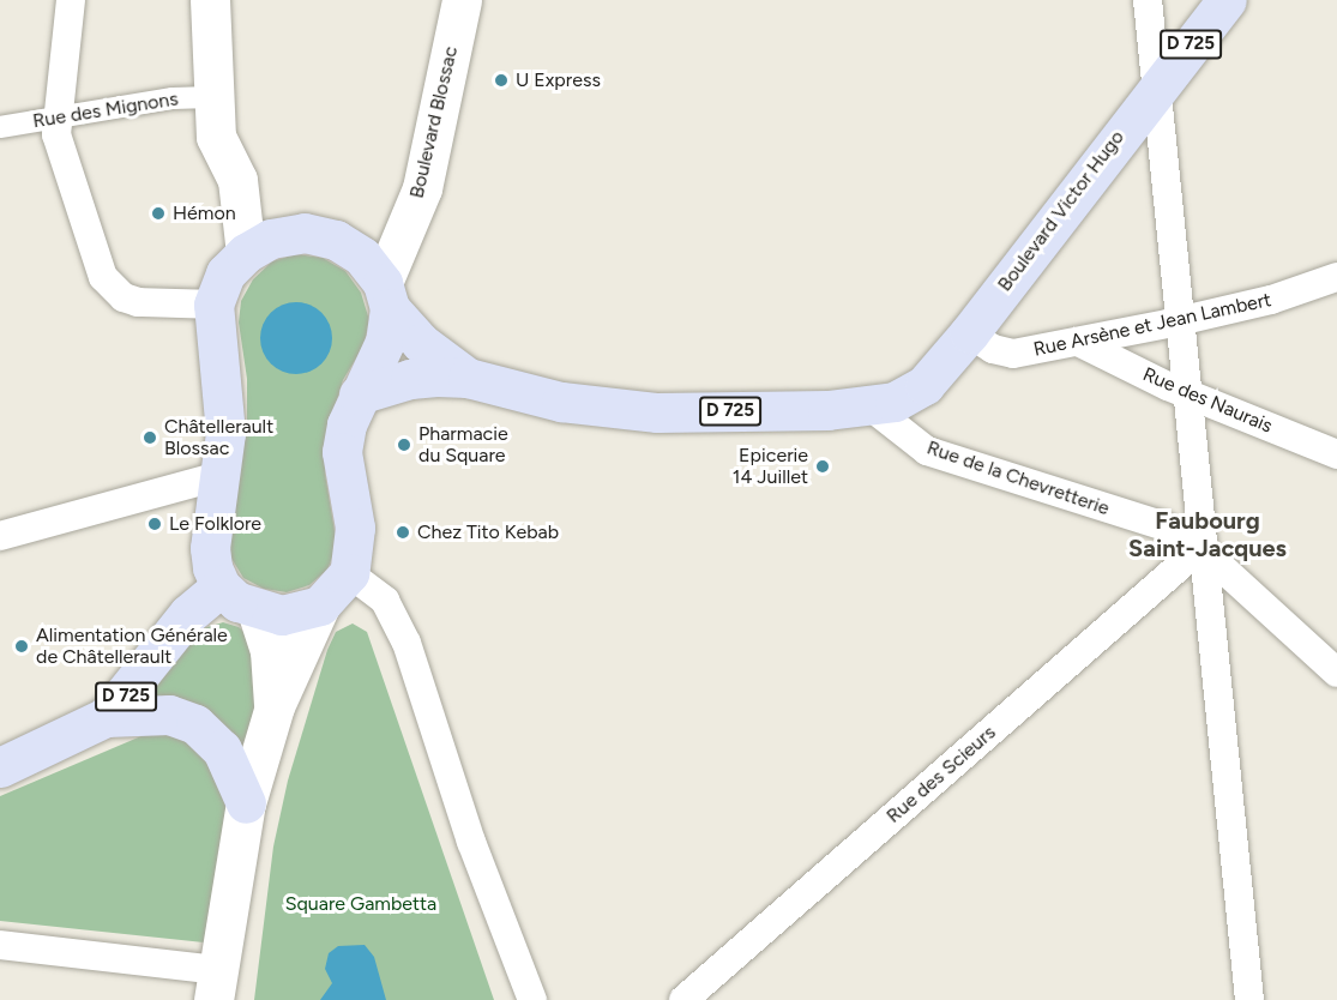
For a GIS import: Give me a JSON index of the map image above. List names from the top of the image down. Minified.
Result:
{"streets":{"main road":["D 725","Boulevard Blossac","Boulevard Victor Hugo"],"street":["Rue des Mignons","Rue Arsène et Jean Lambert","Rue des Naurais","Rue de la Chevretterie","Rue des Scieurs"]},"crossings":[["D 725","Boulevard Blossac"],["D 725","Boulevard Victor Hugo"],["D 725","Rue Arsène et Jean Lambert"],["D 725","Rue de la Chevretterie"],["Boulevard Victor Hugo","Rue Arsène et Jean Lambert"],["Rue Arsène et Jean Lambert","Rue des Naurais"],["Rue de la Chevretterie","Rue des Scieurs"]],"districts":["Faubourg Saint-Jacques"],"parks":["Square Gambetta"],"places":["U Express","Hémon","Châtellerault Blossac","Pharmacie du Square","Epicerie 14 Juillet","Le Folklore","Chez Tito Kebab","Alimentation Générale de Châtellerault"]}
